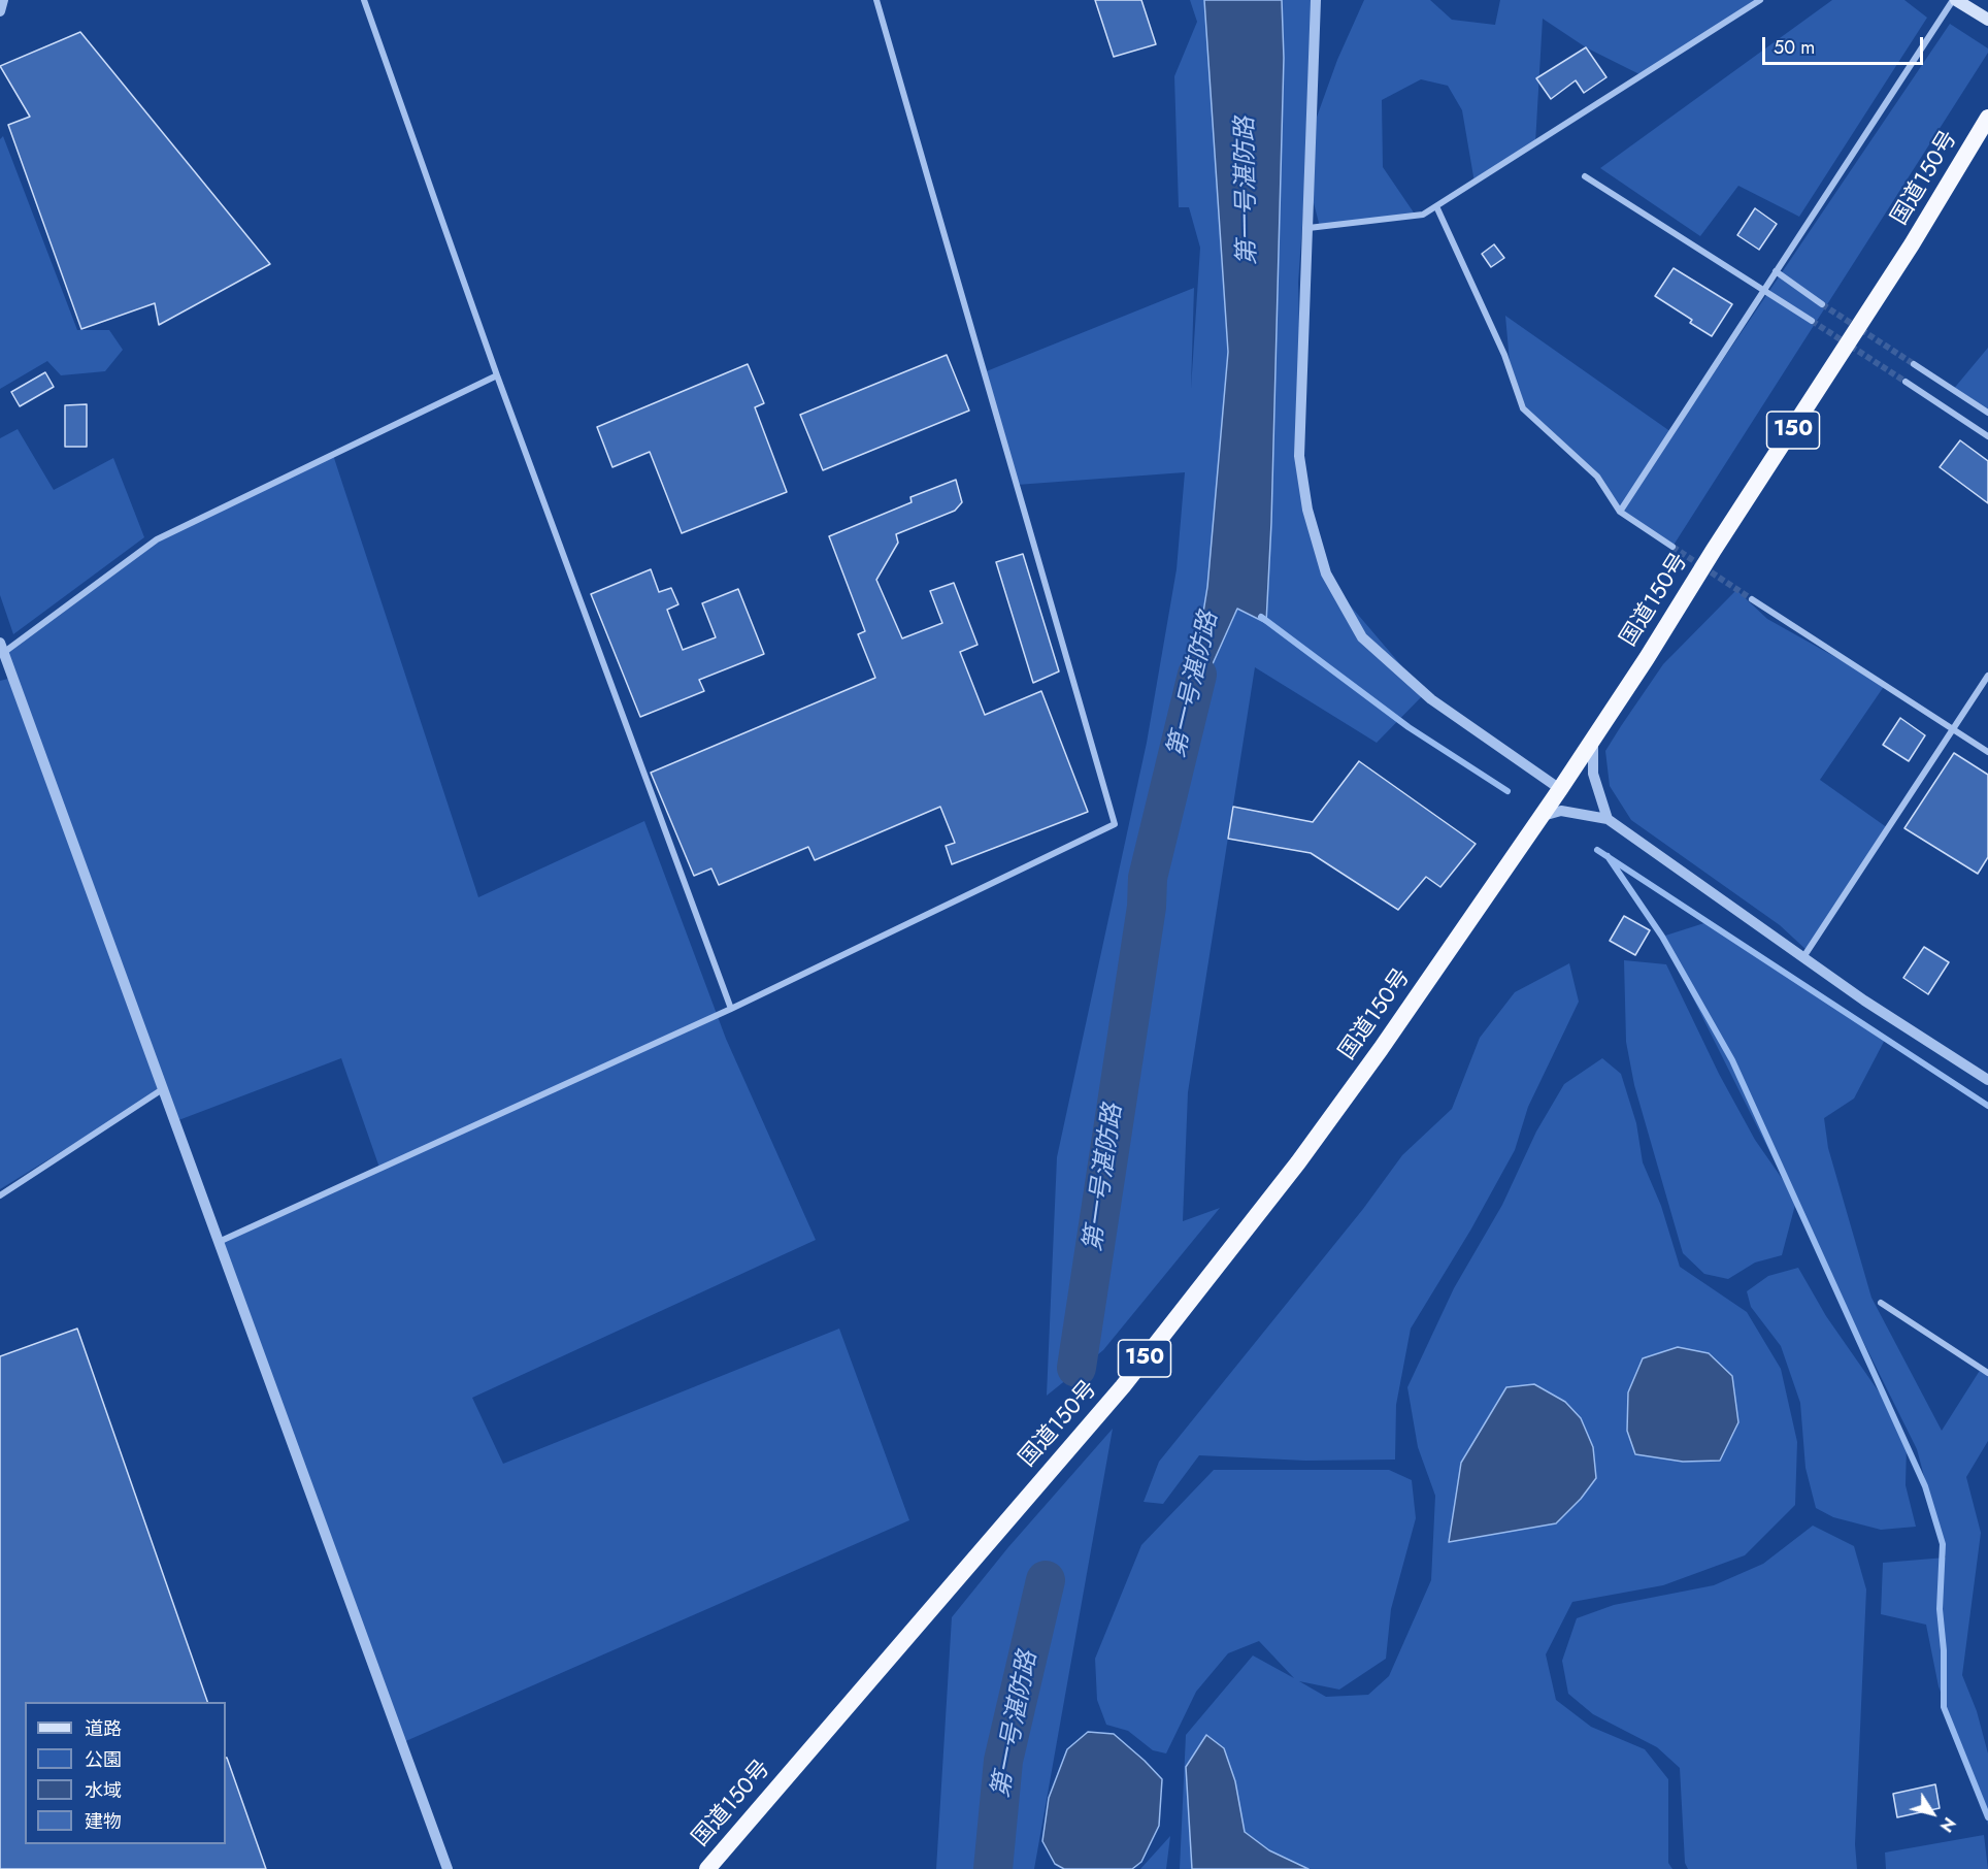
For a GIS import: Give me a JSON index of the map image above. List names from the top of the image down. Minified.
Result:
{"streets":{"highway":["国道150号","150"]},"water":["第一号湛防路"],"legend":["道路","公園","水域","建物"],"scale_bar":"50 m","north":"bottom right"}
